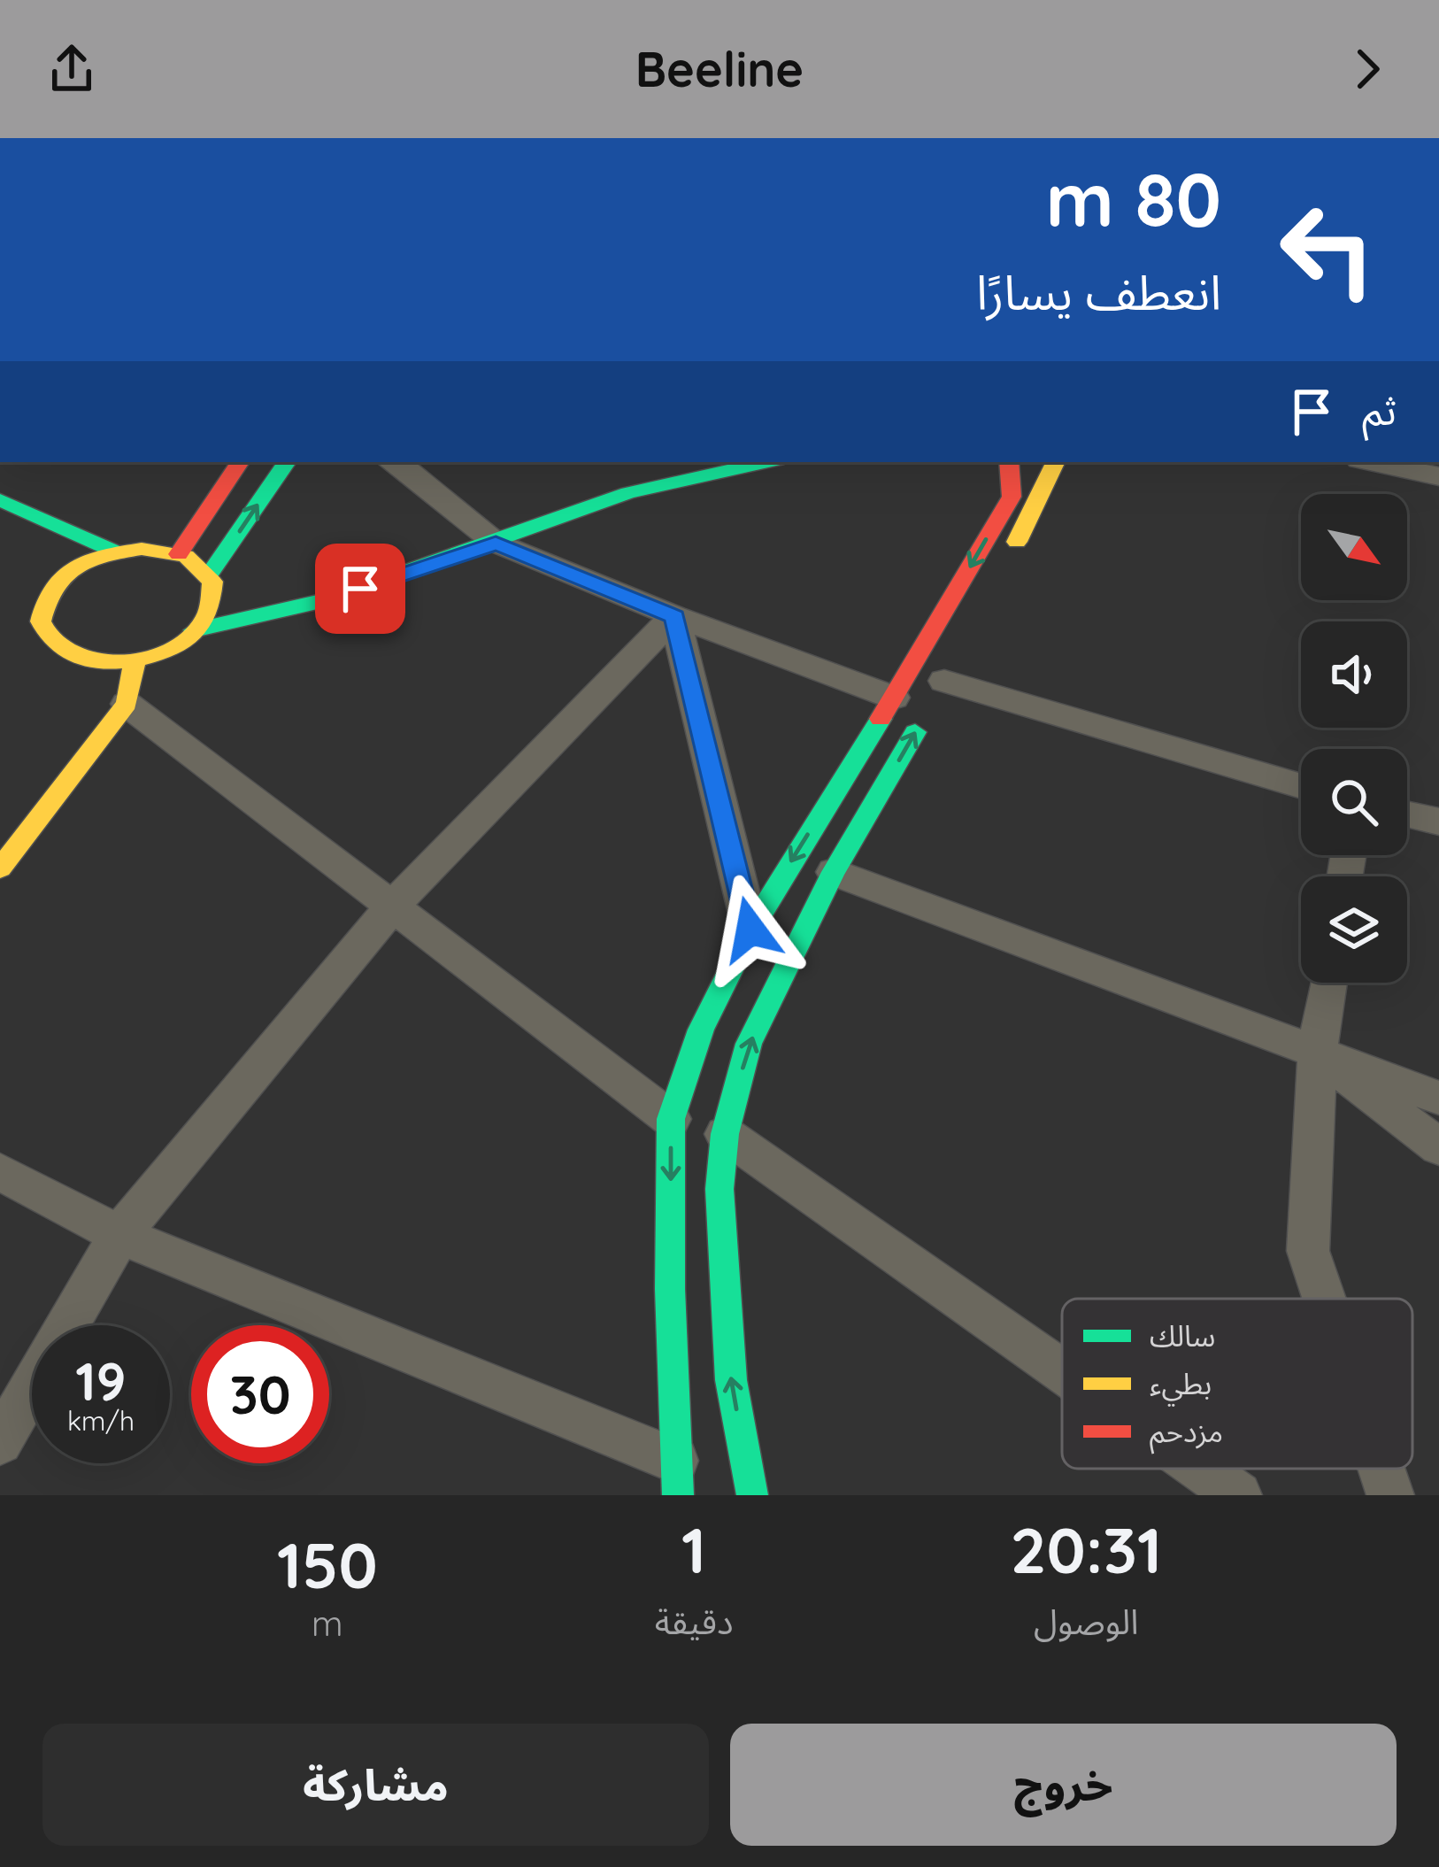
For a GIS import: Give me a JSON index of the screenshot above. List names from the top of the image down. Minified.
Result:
{"legend":["سالك","بطيء","مزدحم"],"north":"bottom right","page":{"header":"Beeline","turn":["80 m","انعطف يسارًا"],"then":"ثم","speed":"19 km/h","limit":"30","eta":["20:31","الوصول","1","دقيقة","150","m"],"buttons":["خروج","مشاركة"]}}
